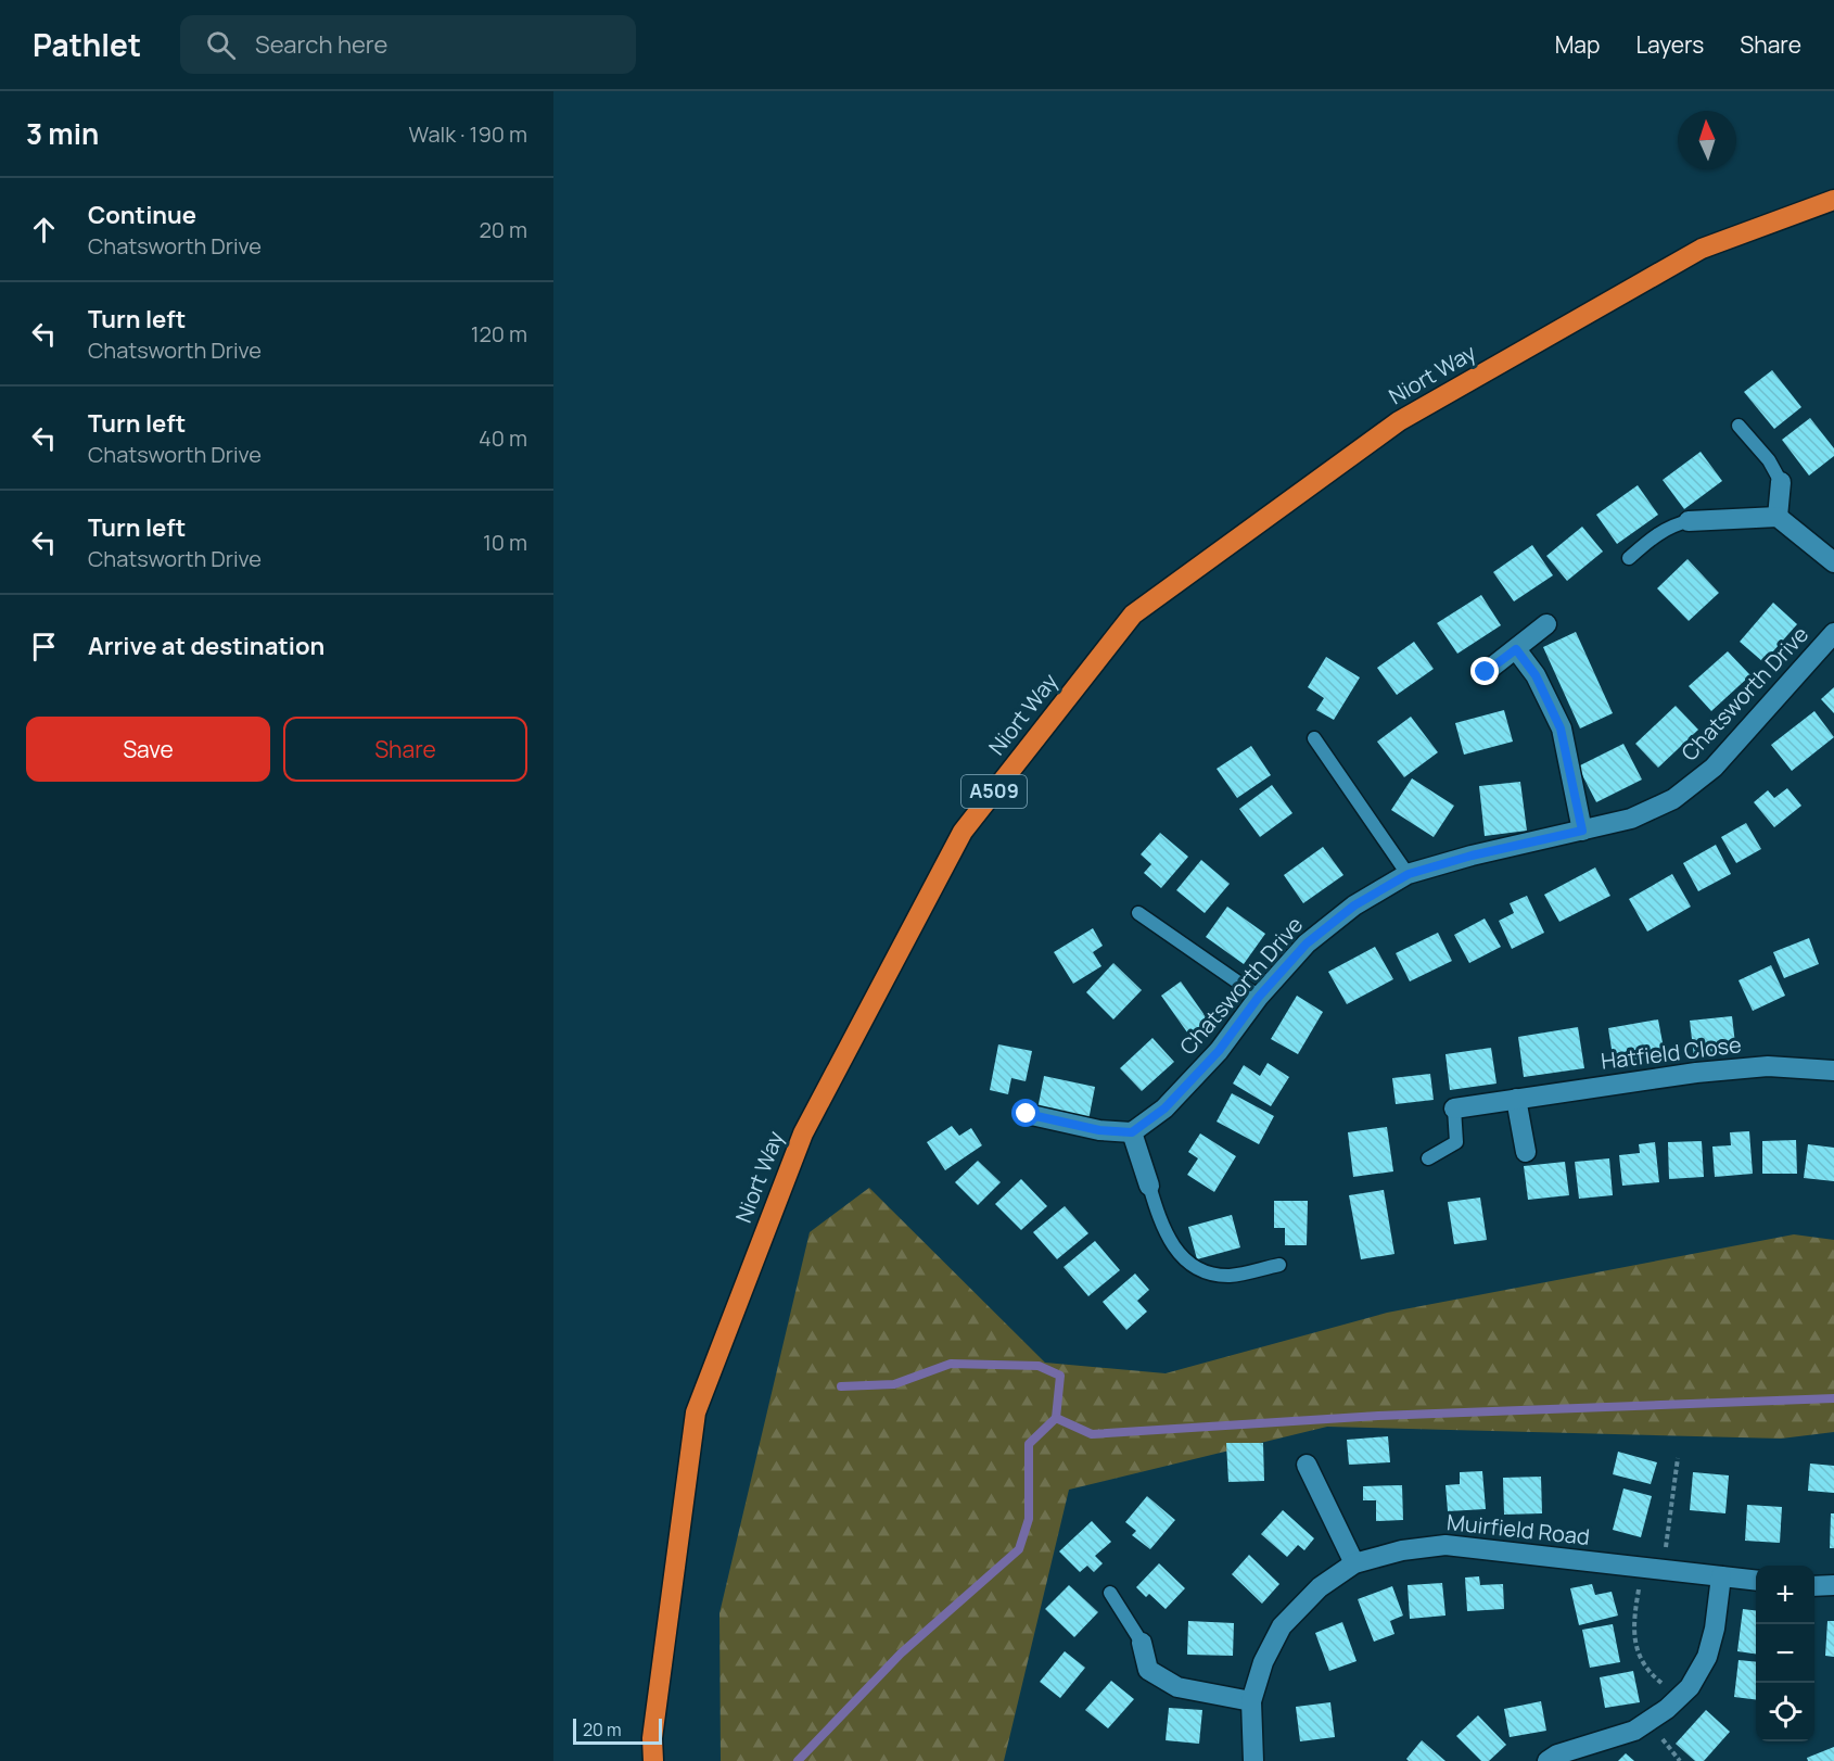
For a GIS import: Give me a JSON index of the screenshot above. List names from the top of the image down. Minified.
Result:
{"streets":{"highway":["Niort Way","A509"],"street":["Chatsworth Drive","Hatfield Close","Muirfield Road"]},"scale_bar":"20 m","north":"top","page":{"header":"Pathlet","search":"Search here","nav":["Map","Layers","Share"],"heading":["3 min","Walk · 190 m"],"list":[["Continue","Chatsworth Drive","20 m"],["Turn left","Chatsworth Drive","120 m"],["Turn left","Chatsworth Drive","40 m"],["Turn left","Chatsworth Drive","10 m"],"Arrive at destination"],"buttons":["Save","Share"],"map_buttons":["+","−"],"scale":"20 m"}}
